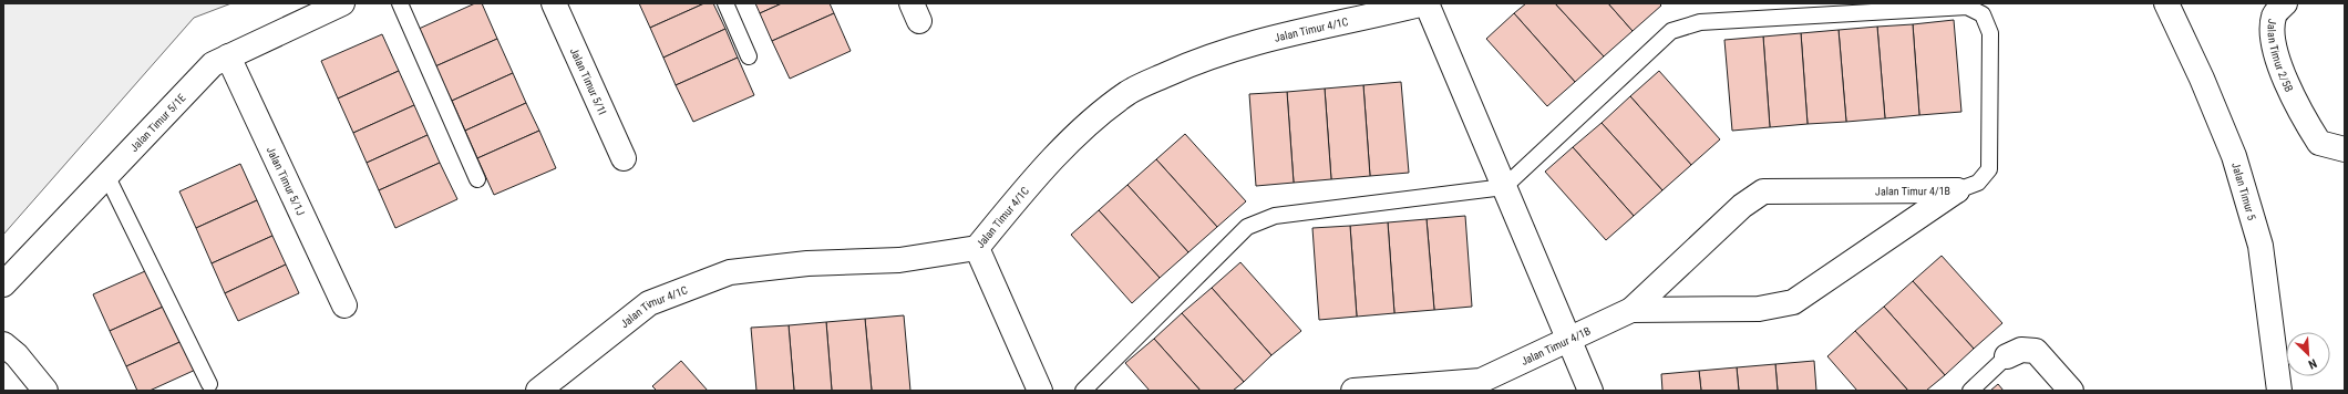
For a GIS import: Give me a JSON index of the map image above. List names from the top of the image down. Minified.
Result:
{"streets":{"street":["Jalan Timur 4/1C","Jalan Timur 2/5B","Jalan Timur 5/1I","Jalan Timur 5/1E","Jalan Timur 5/1J","Jalan Timur 4/1B","Jalan Timur 5"]},"crossings":[["Jalan Timur 5/1E","Jalan Timur 5/1J"]],"north":"bottom right"}
